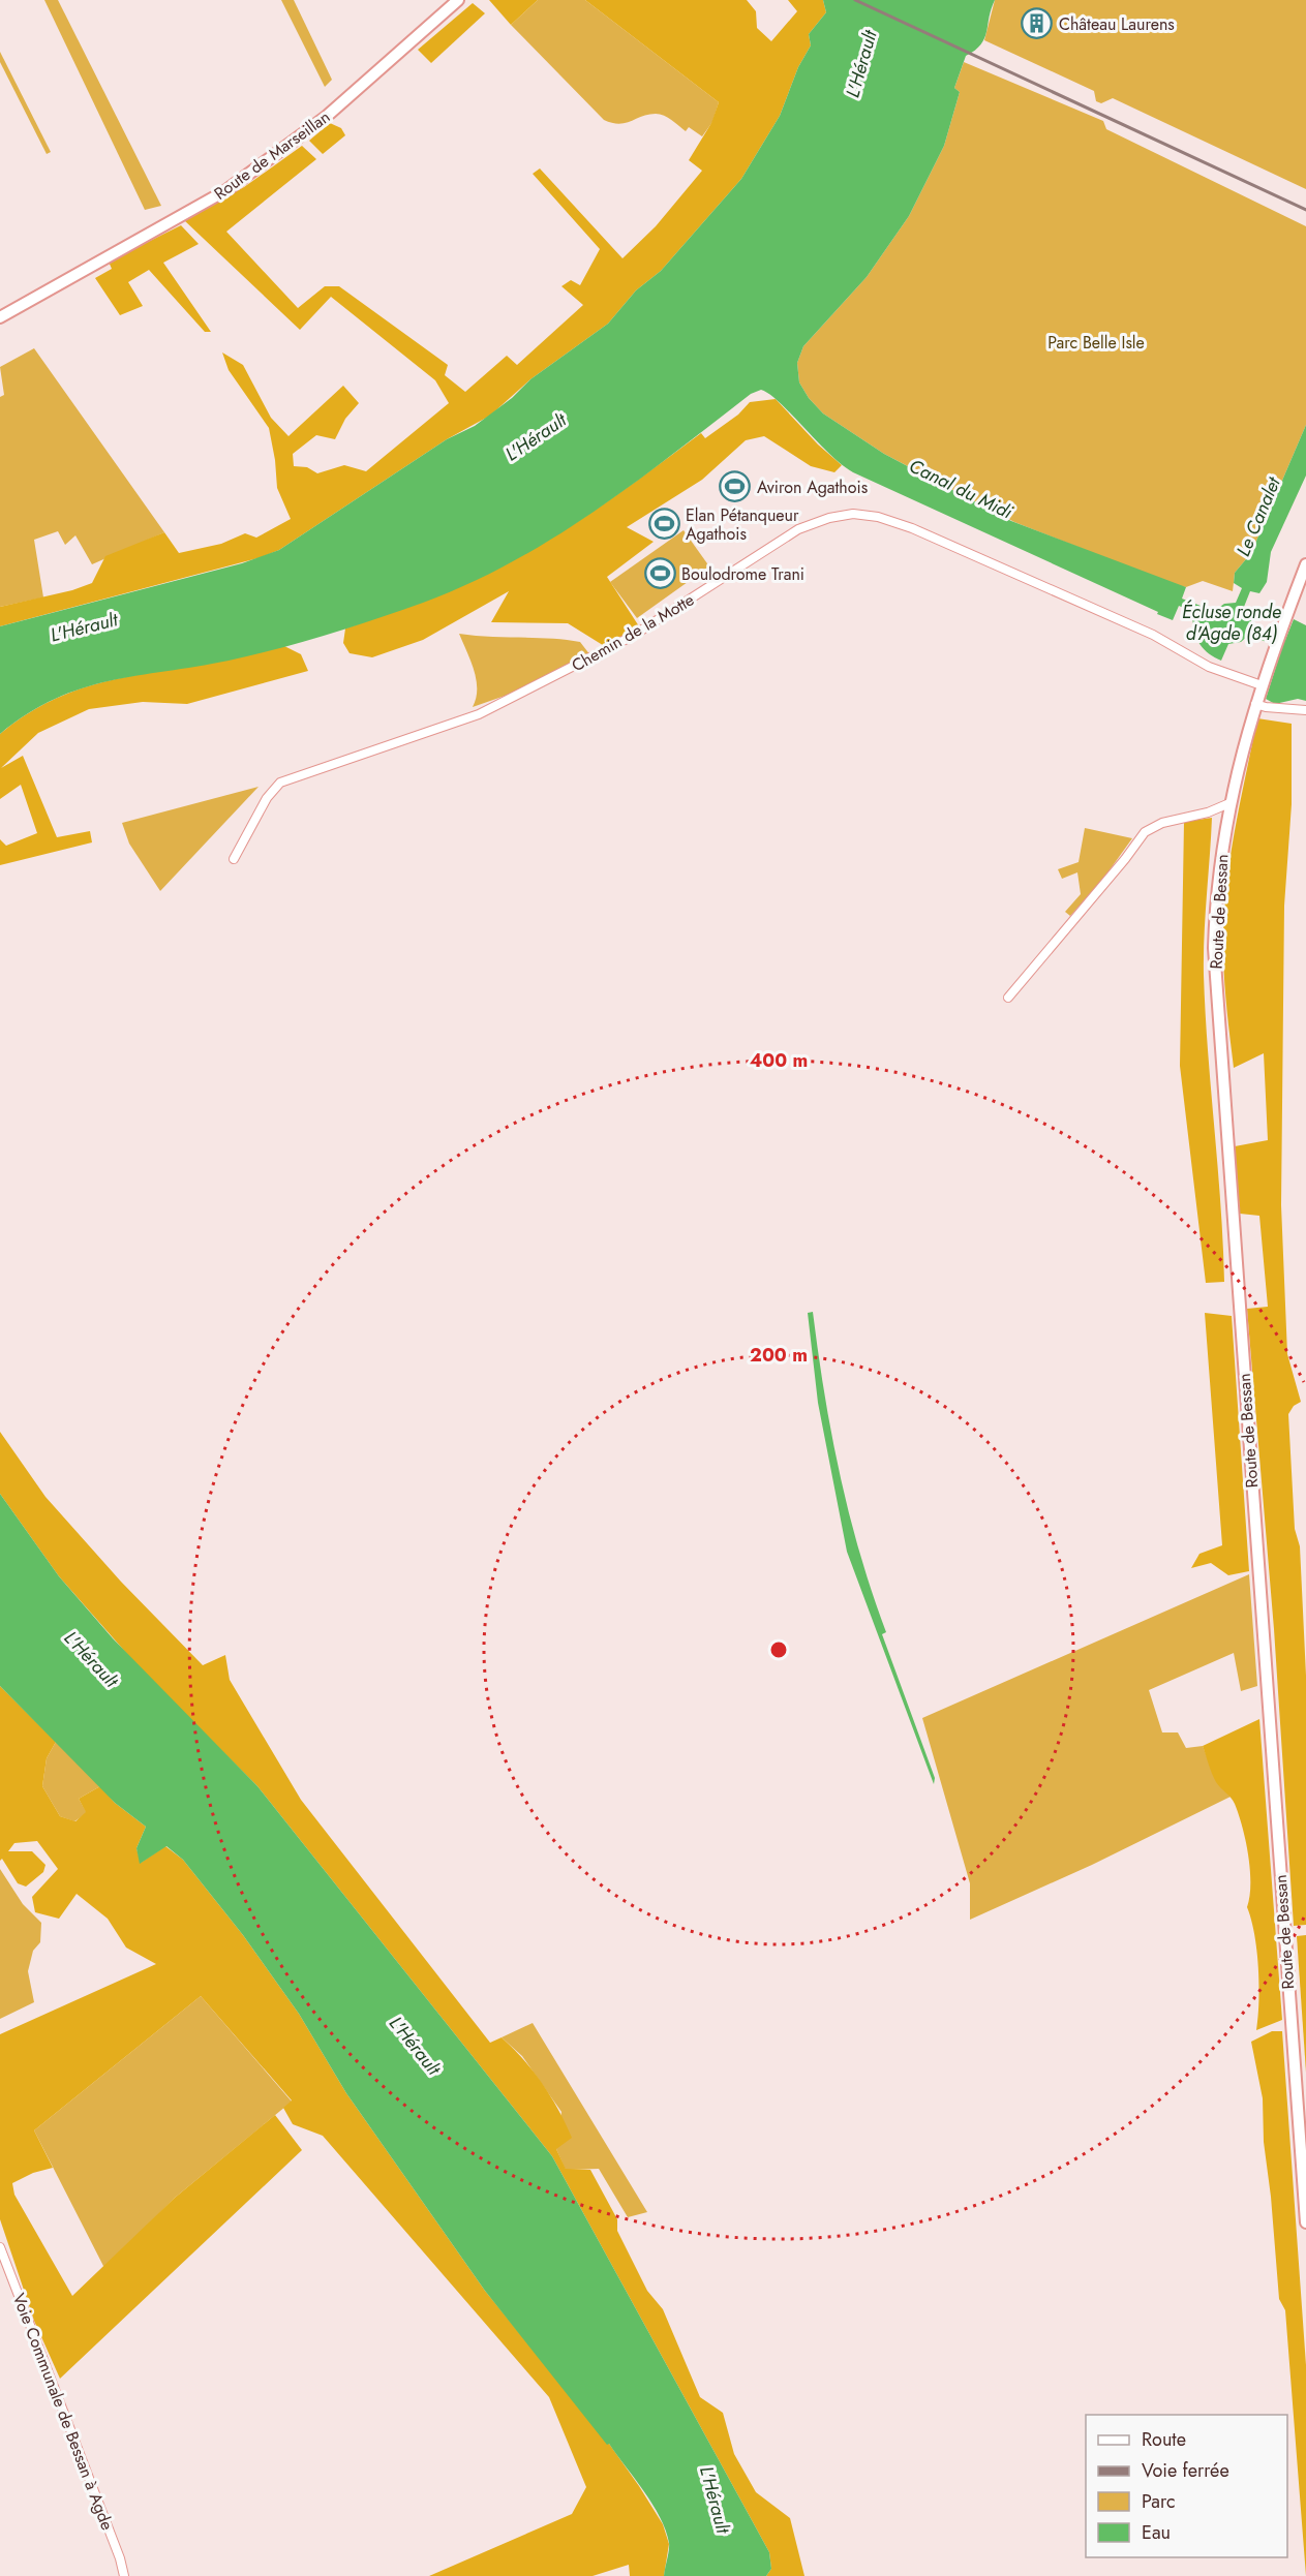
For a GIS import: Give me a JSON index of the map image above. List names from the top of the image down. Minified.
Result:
{"streets":{"main road":["Route de Marseillan","Route de Bessan"],"street":["Chemin de la Motte","Voie Communale de Bessan à Agde"]},"crossings":[["Chemin de la Motte","Route de Bessan"]],"water":["L'Hérault","Canal du Midi","Le Canalet","Écluse ronde d'Agde (84)"],"parks":["Parc Belle Isle"],"places":{"building":["Château Laurens"],"sports":["Aviron Agathois","Elan Pétanqueur Agathois","Boulodrome Trani"]},"legend":["Route","Voie ferrée","Parc","Eau"],"rings":["400 m","200 m"]}
